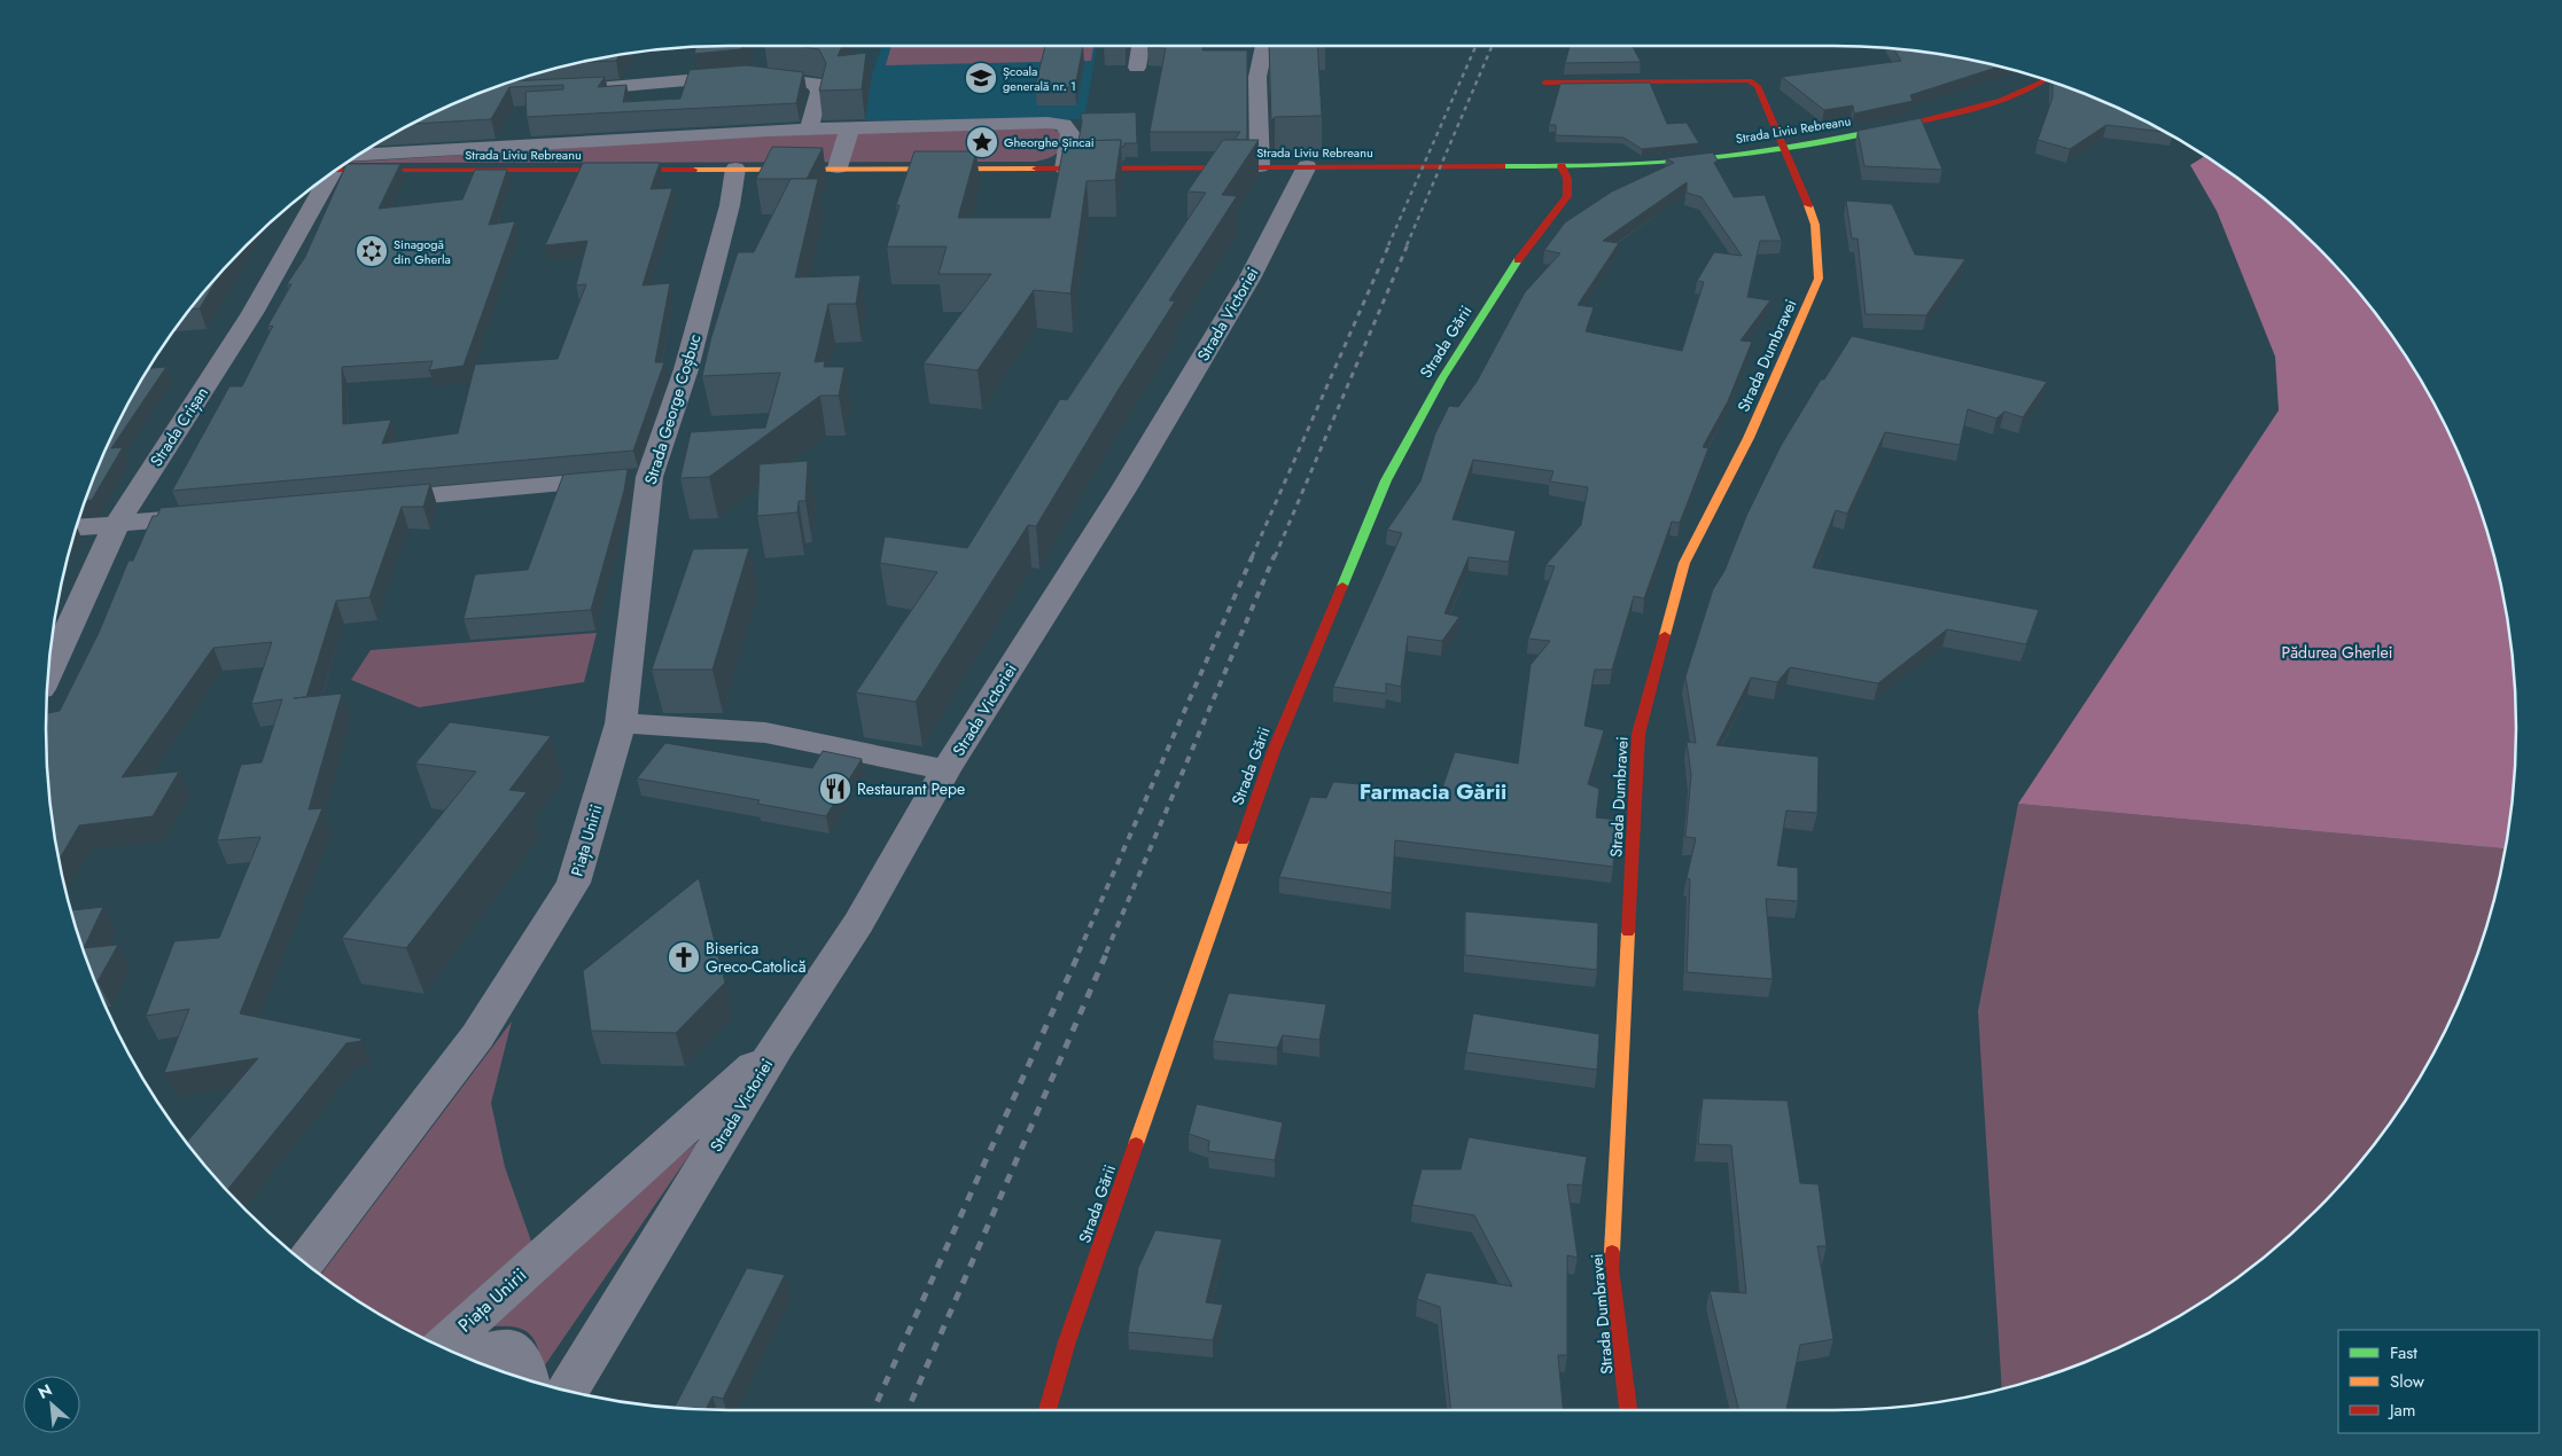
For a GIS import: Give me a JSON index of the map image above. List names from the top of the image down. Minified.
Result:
{"streets":{"street":["Strada Liviu Rebreanu","Strada Victoriei","Strada Gării","Strada Dumbravei","Strada George Coșbuc","Strada Crișan","Piața Unirii"]},"crossings":[["Strada Liviu Rebreanu","Strada Victoriei"],["Strada Liviu Rebreanu","Strada Gării"],["Strada Liviu Rebreanu","Strada Dumbravei"],["Strada Liviu Rebreanu","Strada George Coșbuc"],["Strada Victoriei","Piața Unirii"],["Strada George Coșbuc","Piața Unirii"]],"districts":["Farmacia Gării"],"parks":["Pădurea Gherlei"],"places":{"school or university":["Școala generală nr. 1"],"place":["Gheorghe Șincai"],"synagogue":["Sinagogă din Gherla"],"restaurant":["Restaurant Pepe"],"church":["Biserica Greco-Catolică"]},"legend":["Fast","Slow","Jam"],"north":"top left"}
